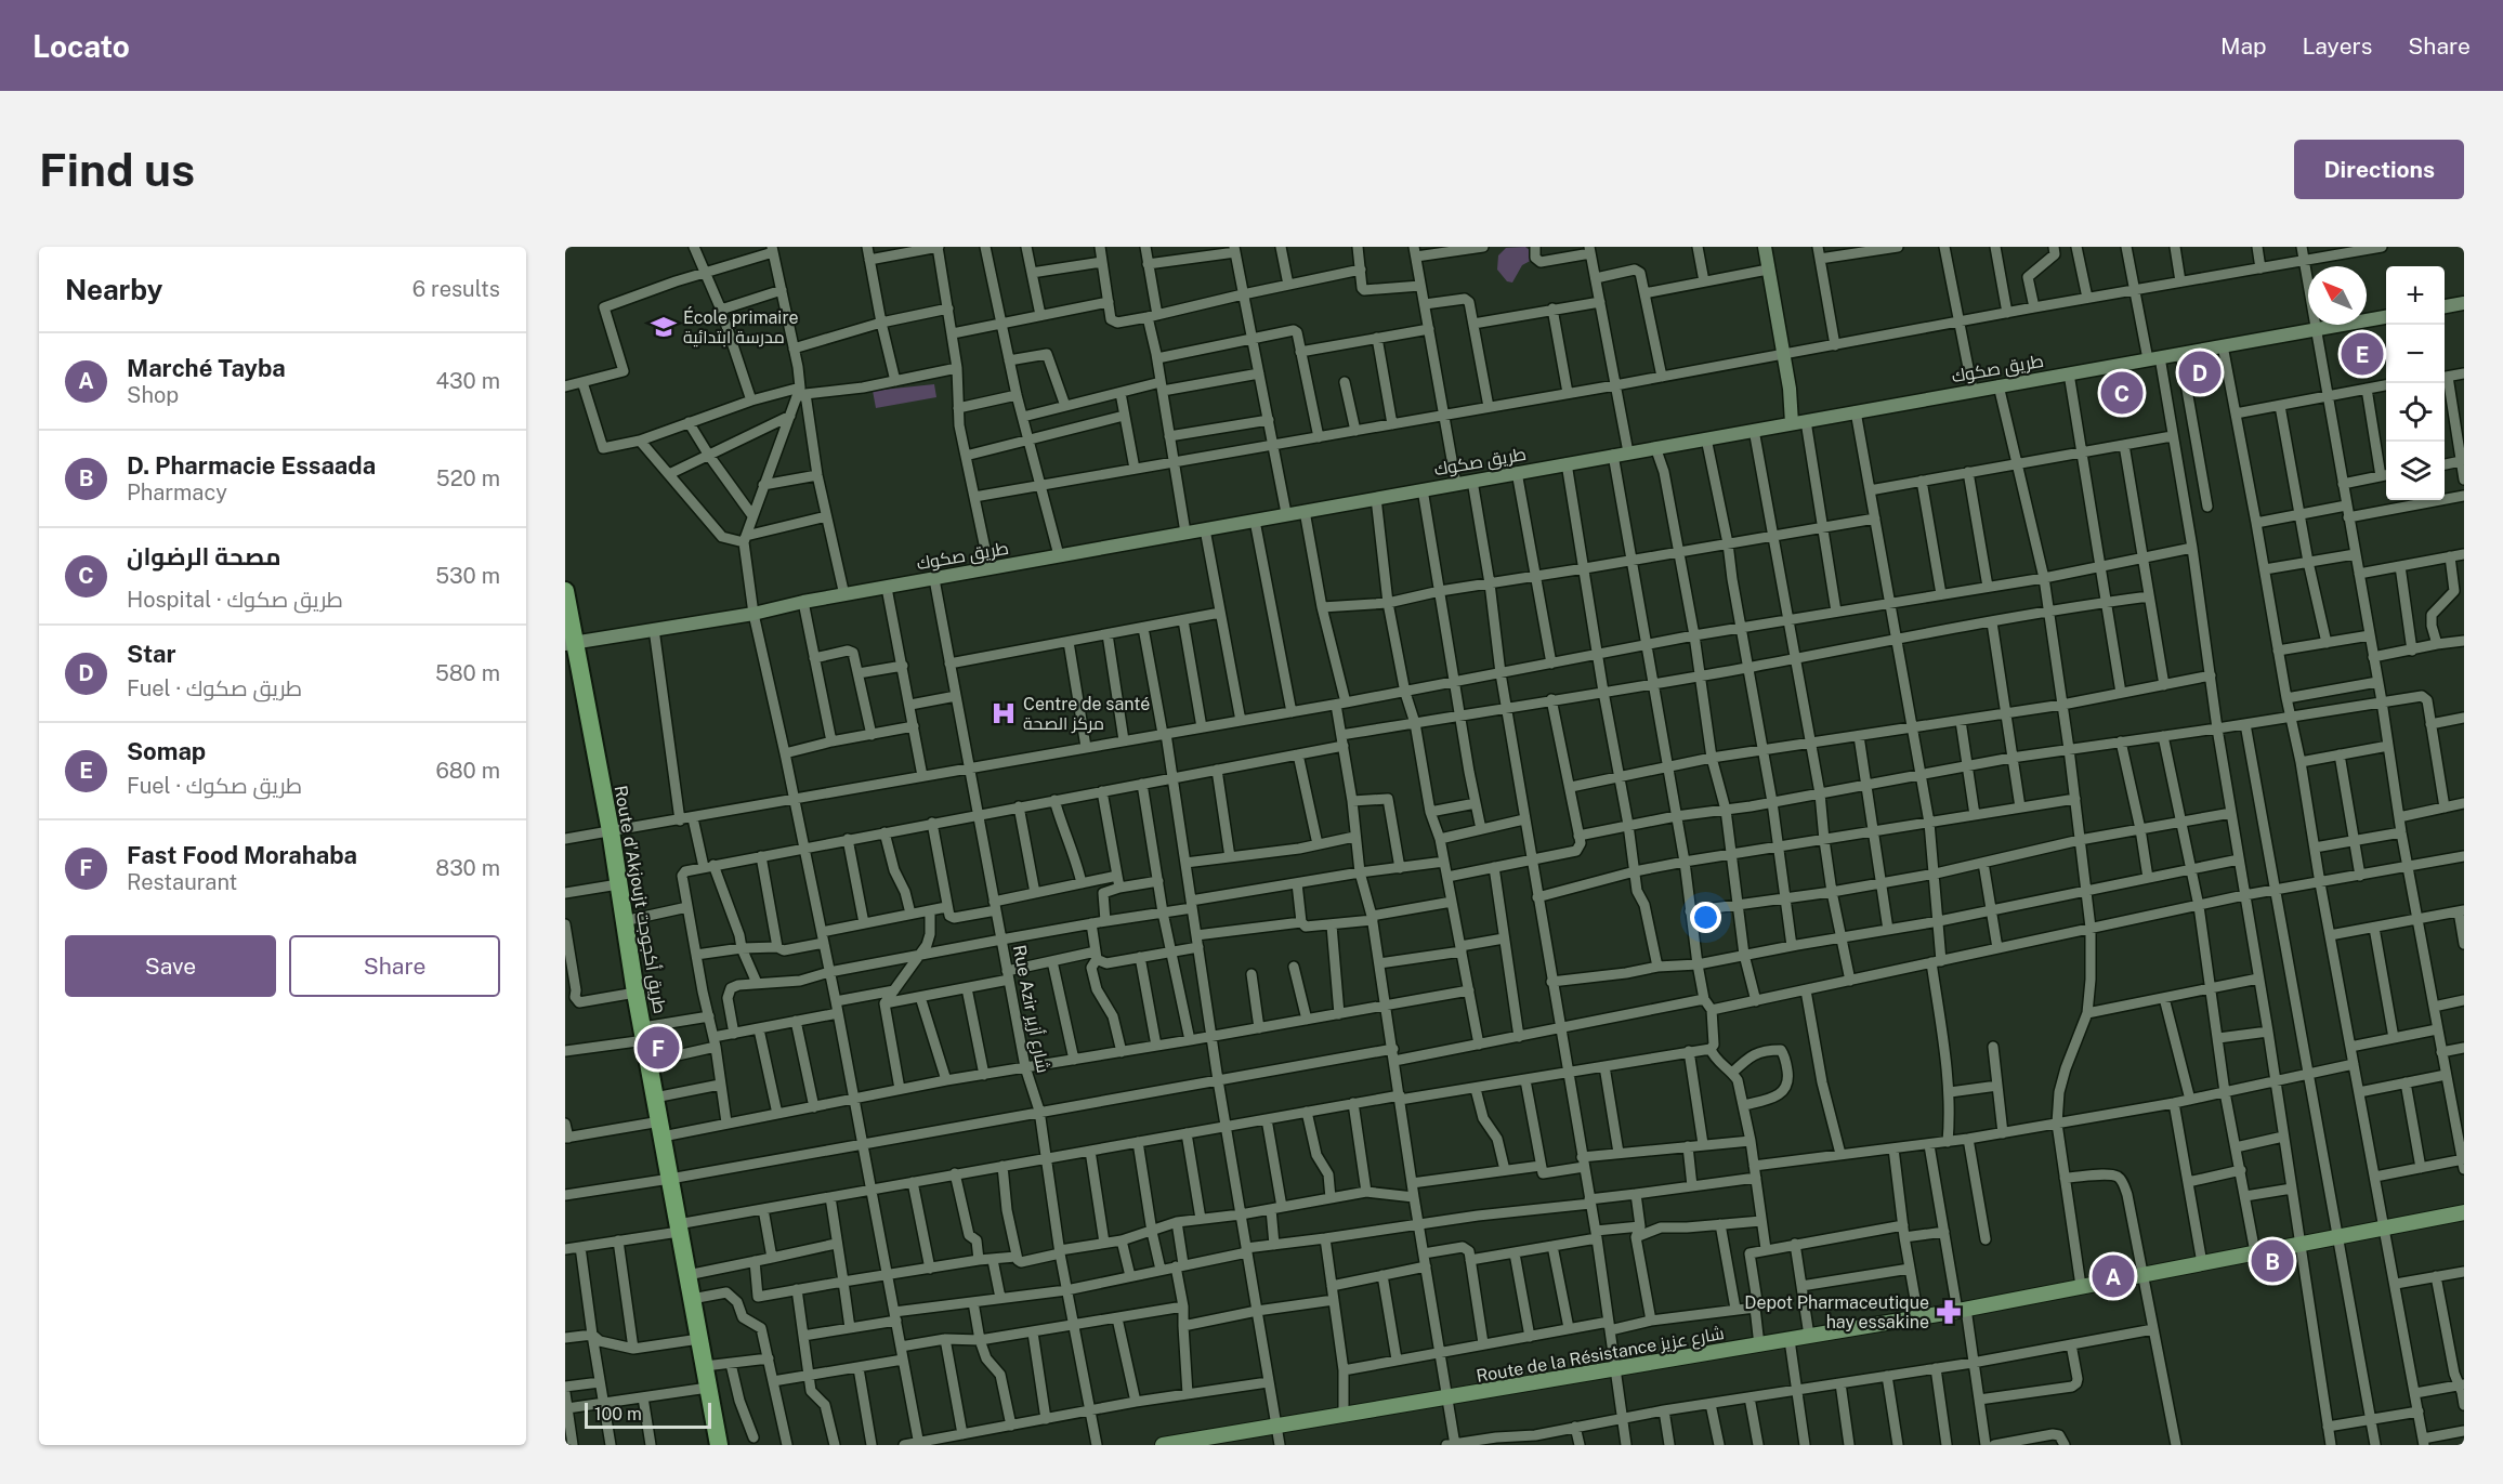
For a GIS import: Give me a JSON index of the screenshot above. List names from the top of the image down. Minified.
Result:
{"streets":{"highway":["Route d'Akjoujt طريق أكجوجت"],"main road":["Route de la Résistance شارع عزيز"],"street":["طريق صكوك","Rue Azir شارع أزير"]},"crossings":[["طريق صكوك","Route d'Akjoujt طريق أكجوجت"],["طريق صكوك","Rue Azir شارع أزير"]],"places":{"school or university":["École primaire مدرسة ابتدائية"],"hospital":["Centre de santé مركز الصحة"],"pharmacy":["Depot Pharmaceutique hay essakine"]},"scale_bar":"100 m","north":"top left","page":{"header":"Locato","nav":["Map","Layers","Share"],"buttons":["Directions",["Save","Share"]],"title":"Find us","heading":["Nearby","6 results"],"map_buttons":["+","−"],"pins":["E","D","C","F","B","A"],"list":[{"mark":"A","name":"Marché Tayba","note":"Shop","value":"430 m"},{"mark":"B","name":"D. Pharmacie Essaada","note":"Pharmacy","value":"520 m"},{"mark":"C","name":"مصحة الرضوان","note":"Hospital · طريق صكوك","value":"530 m"},{"mark":"D","name":"Star","note":"Fuel · طريق صكوك","value":"580 m"},{"mark":"E","name":"Somap","note":"Fuel · طريق صكوك","value":"680 m"},{"mark":"F","name":"Fast Food Morahaba","note":"Restaurant","value":"830 m"}],"scale":"100 m"}}
